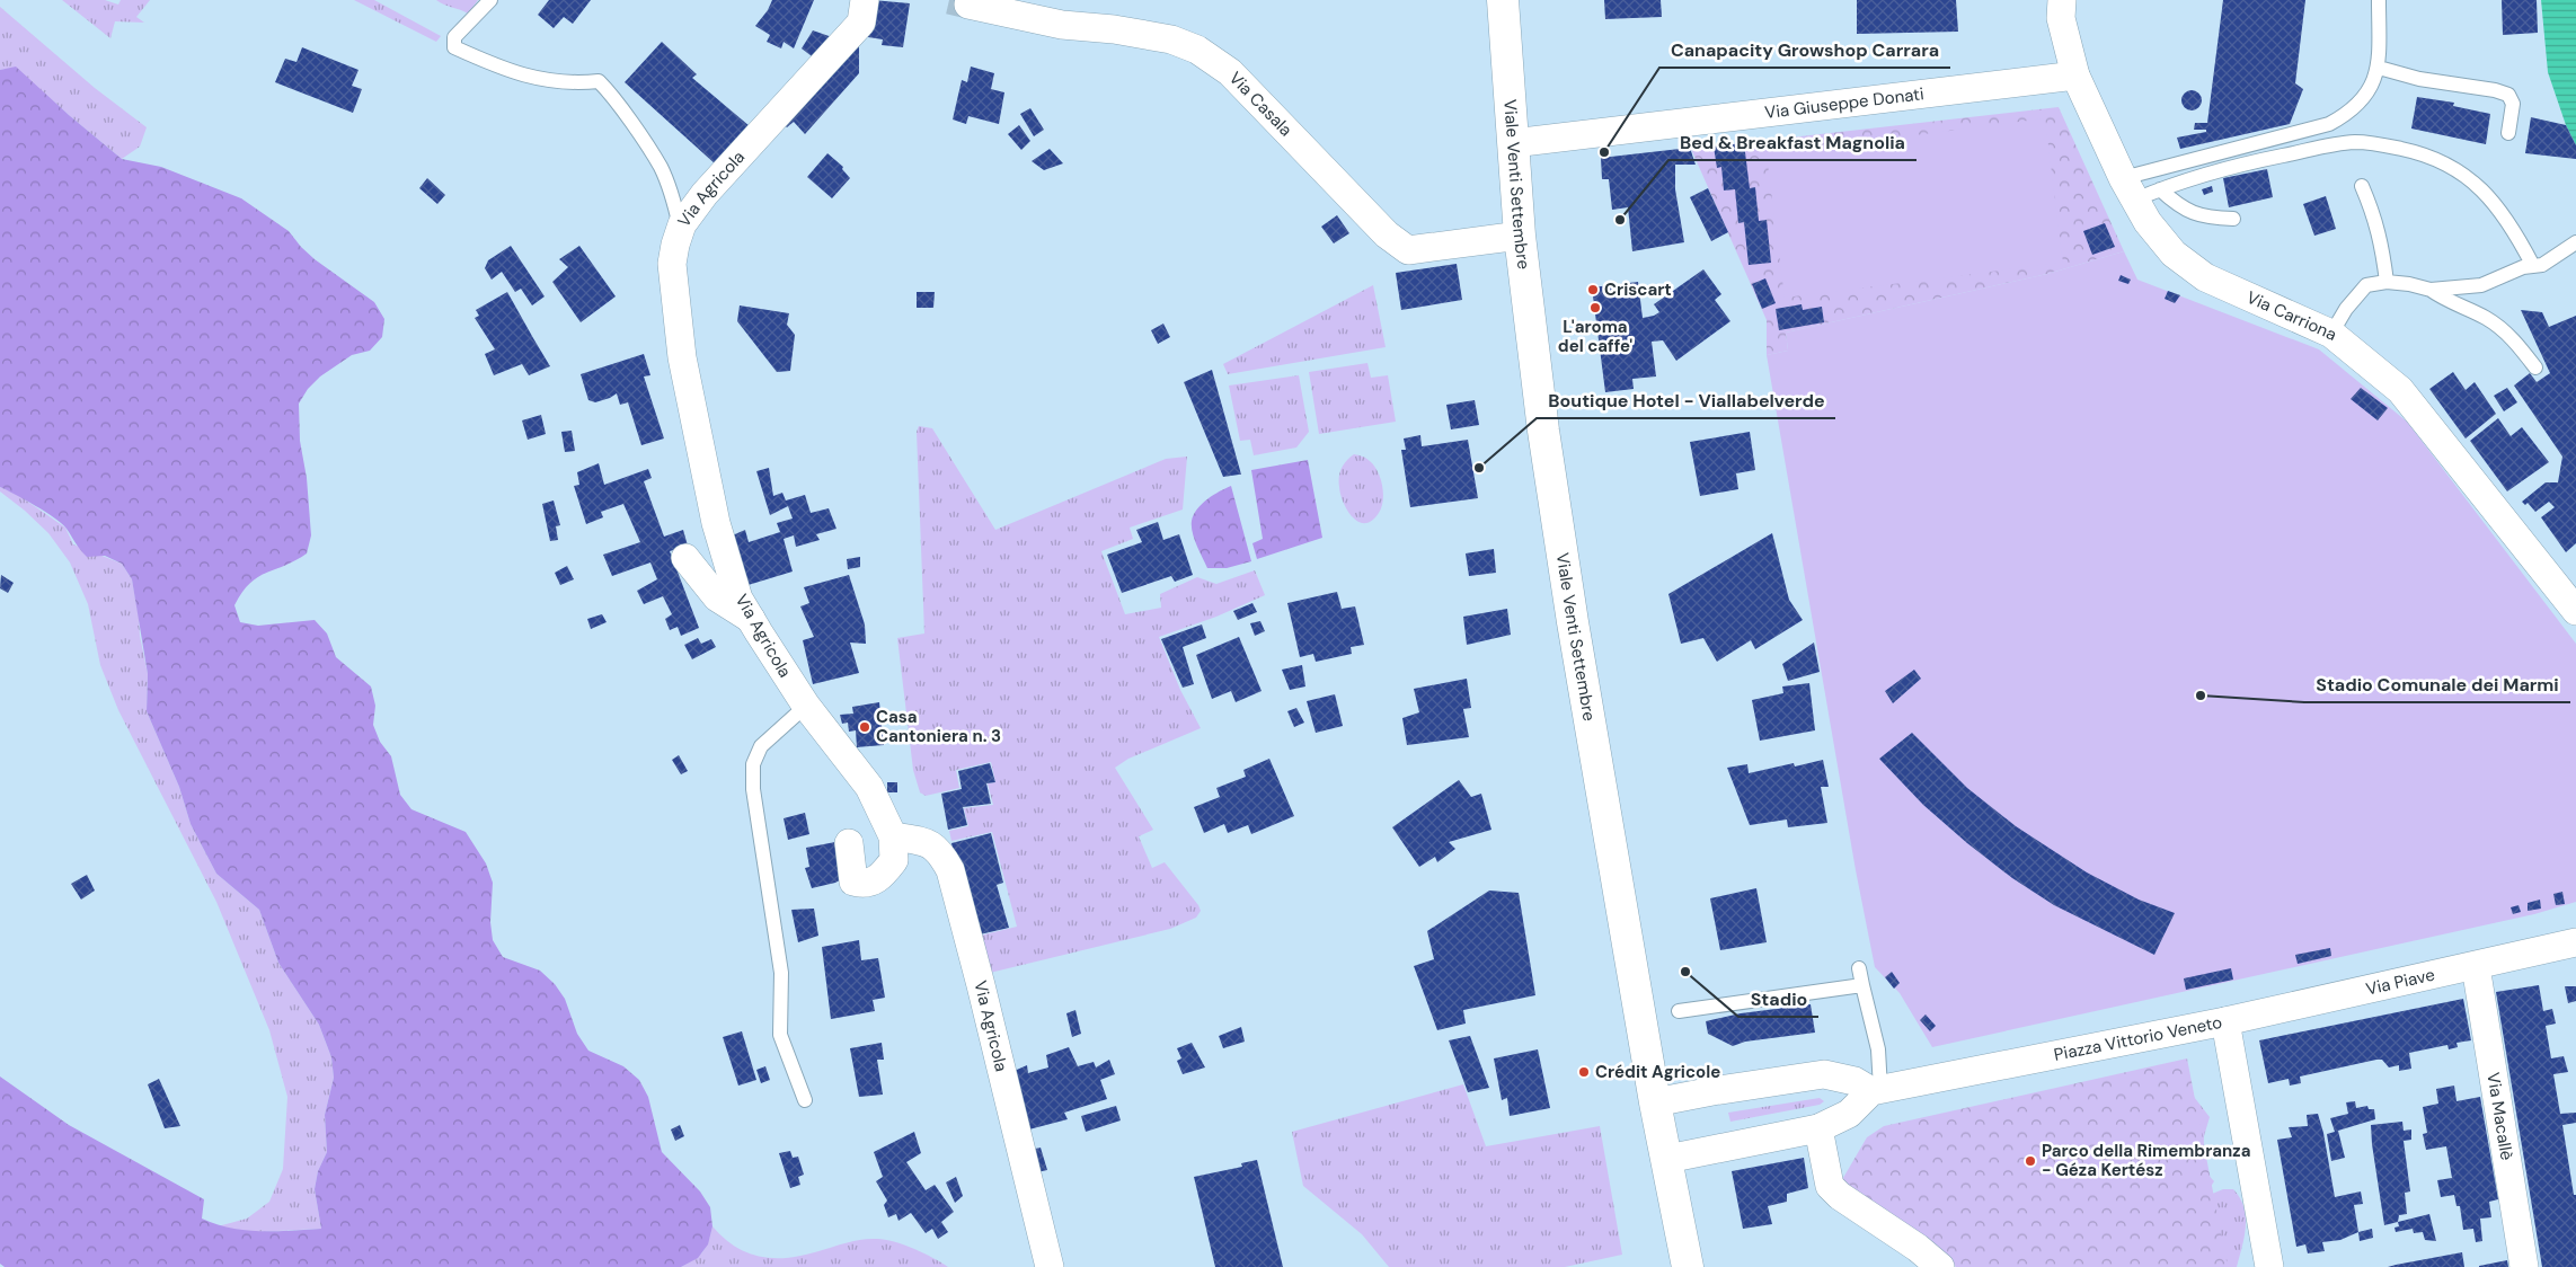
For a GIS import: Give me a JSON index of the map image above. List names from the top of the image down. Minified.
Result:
{"streets":{"main road":["Viale Venti Settembre"],"street":["Via Giuseppe Donati","Via Casala","Via Agricola","Via Carriona","Via Piave","Piazza Vittorio Veneto","Via Macallè"]},"crossings":[["Via Giuseppe Donati","Viale Venti Settembre"],["Via Giuseppe Donati","Via Carriona"],["Via Casala","Viale Venti Settembre"],["Via Piave","Piazza Vittorio Veneto"],["Via Piave","Via Macallè"]],"places":["Canapacity Growshop Carrara","Bed & Breakfast Magnolia","Criscart","L'aroma del caffe'","Boutique Hotel - Viallabelverde","Stadio Comunale dei Marmi","Casa Cantoniera n. 3","Stadio","Crédit Agricole","Parco della Rimembranza - Géza Kertész"]}
